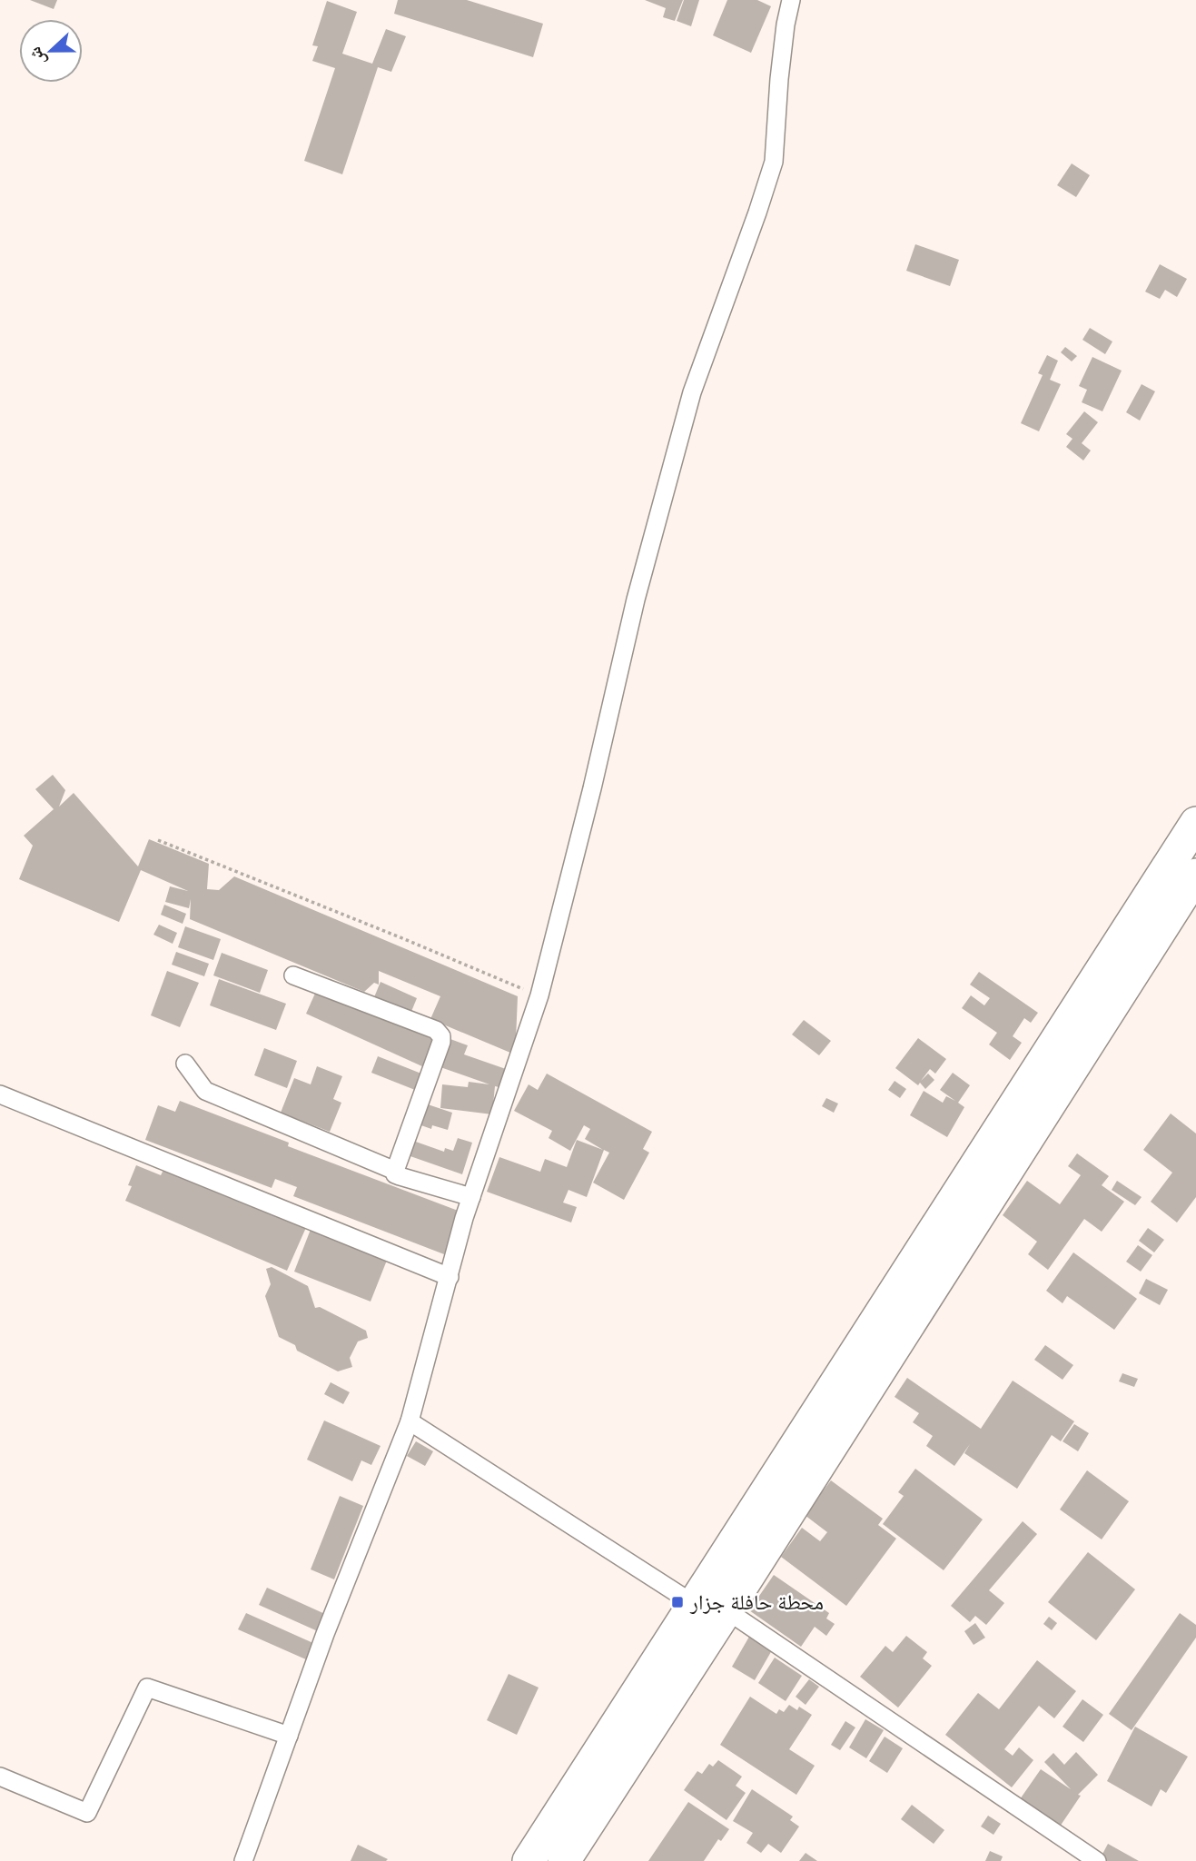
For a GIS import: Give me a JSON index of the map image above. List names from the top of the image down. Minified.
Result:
{"places":{"transit":["محطة حافلة جزار"]},"north":"left"}
